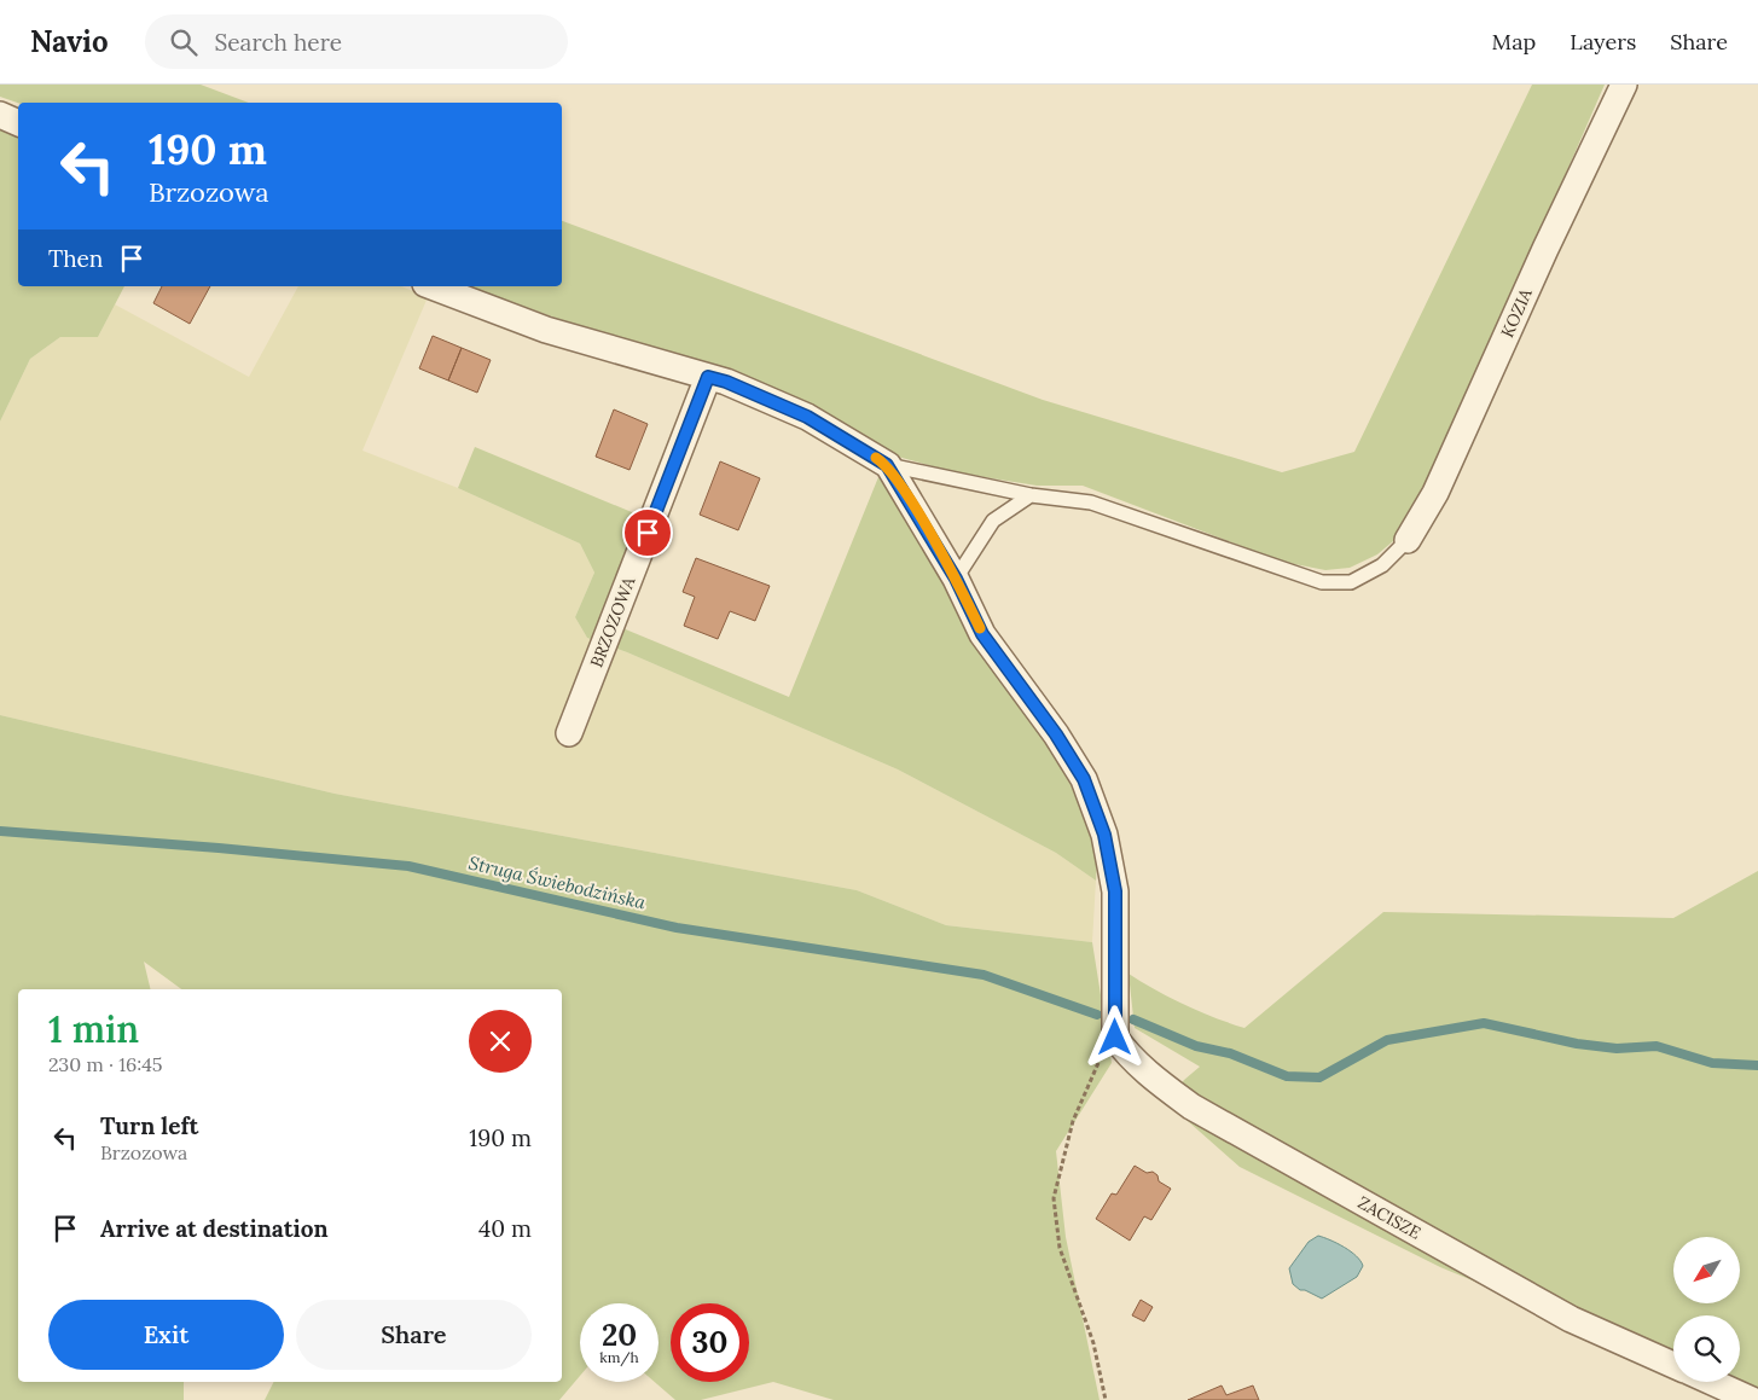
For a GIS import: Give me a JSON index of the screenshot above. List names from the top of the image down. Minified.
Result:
{"streets":{"street":["KOZIA","BRZOZOWA","ZACISZE"]},"water":["Struga Świebodzińska"],"north":"bottom left","page":{"header":"Navio","search":"Search here","nav":["Map","Layers","Share"],"turn":["190 m","Brzozowa"],"then":"Then","heading":["1 min","230 m · 16:45"],"list":[{"name":"Turn left","note":"Brzozowa","value":"190 m"},{"name":"Arrive at destination","value":"40 m"}],"buttons":["Exit","Share"],"speed":"20 km/h","limit":"30"}}
